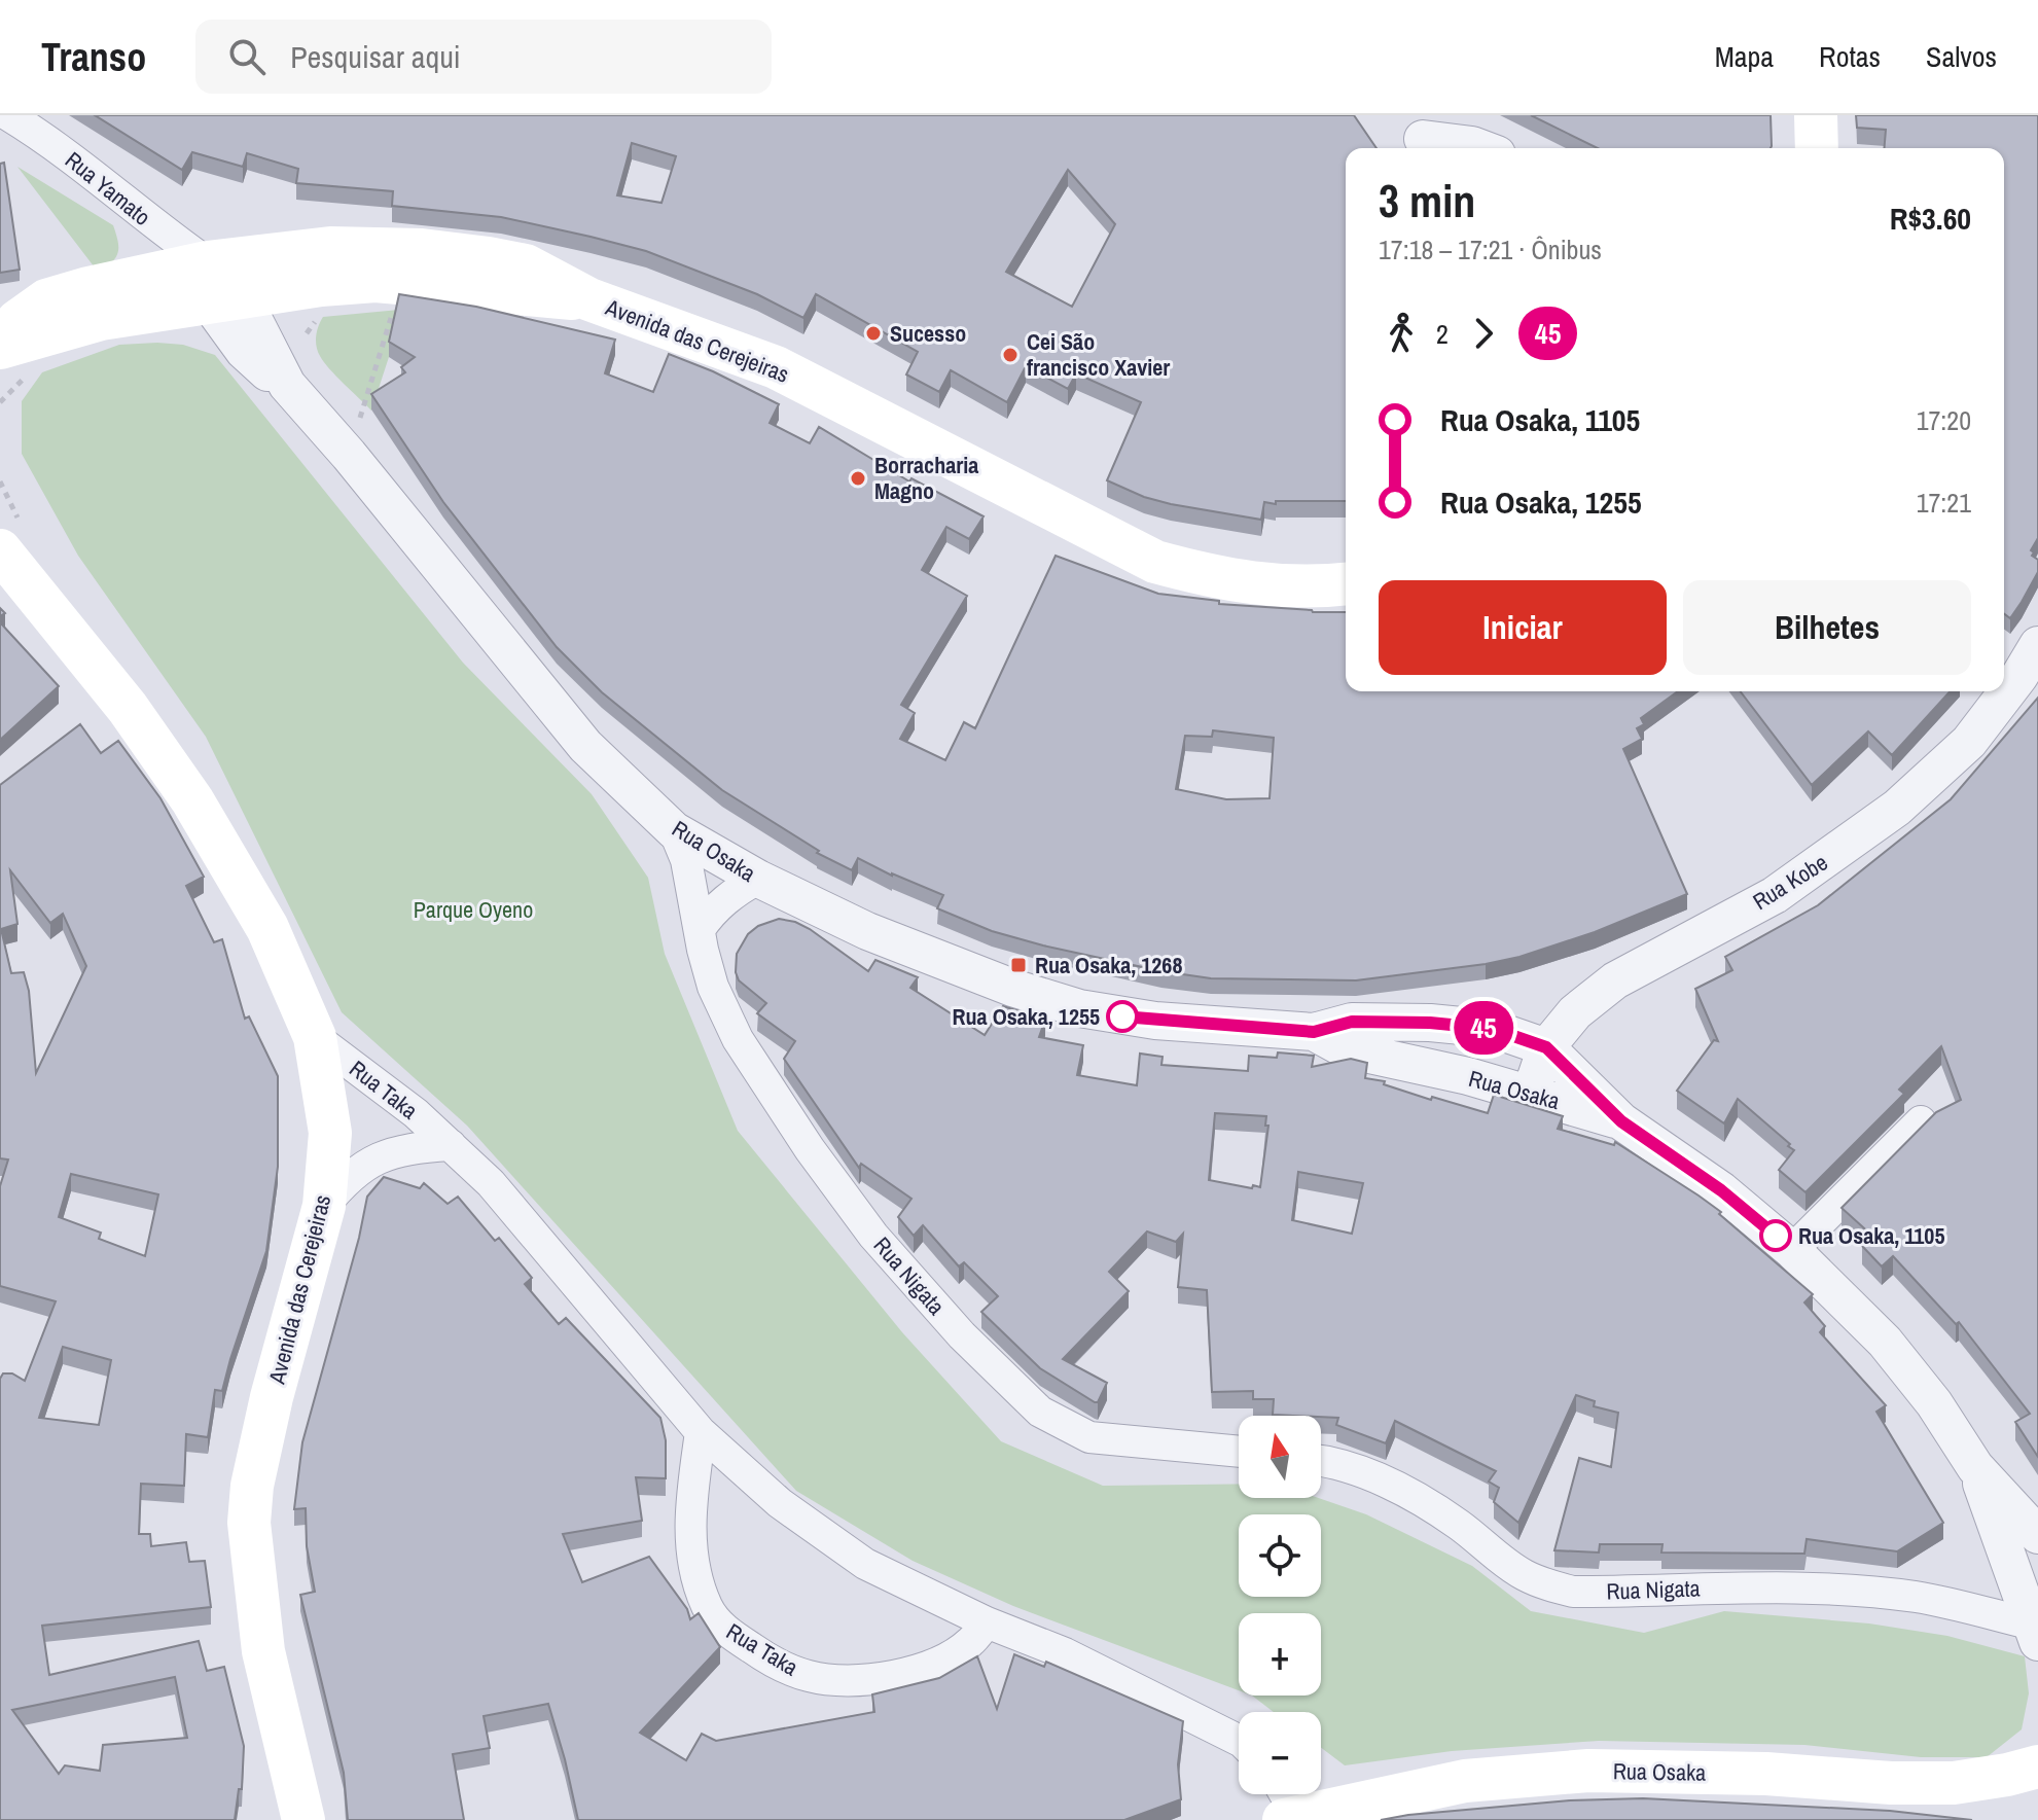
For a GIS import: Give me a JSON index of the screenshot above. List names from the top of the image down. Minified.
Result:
{"streets":{"main road":["Avenida das Cerejeiras","Rua Osaka"],"street":["Rua Yamato","Rua Kobe","Rua Taka","Rua Nigata"]},"crossings":[["Rua Yamato","Avenida das Cerejeiras"],["Rua Yamato","Rua Osaka"],["Avenida das Cerejeiras","Rua Osaka"],["Avenida das Cerejeiras","Rua Taka"],["Rua Osaka","Rua Kobe"],["Rua Osaka","Rua Nigata"]],"parks":["Parque Oyeno"],"places":{"other":["Sucesso","Cei São francisco Xavier","Borracharia Magno","Rua Osaka, 1255","Rua Osaka, 1105"],"transit":["Rua Osaka, 1268"]},"lines":["bus line 45"],"north":"top","page":{"header":"Transo","search":"Pesquisar aqui","nav":["Mapa","Rotas","Salvos"],"on_map":"45","heading":["3 min","17:18 – 17:21 · Ônibus","R$3.60"],"legs":["2","45"],"list":[{"name":"Rua Osaka, 1105","value":"17:20"},{"name":"Rua Osaka, 1255","value":"17:21"}],"buttons":["Iniciar","Bilhetes"],"map_buttons":["+","−"]}}
